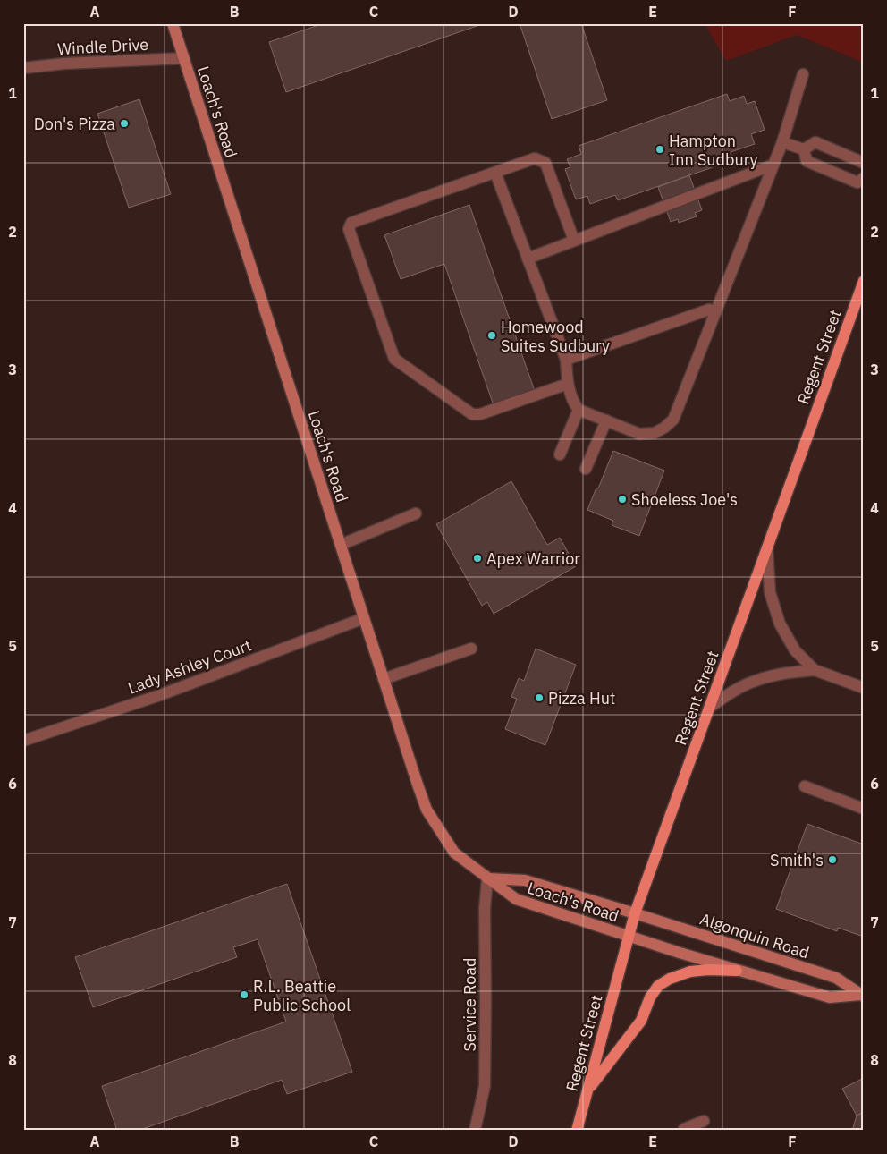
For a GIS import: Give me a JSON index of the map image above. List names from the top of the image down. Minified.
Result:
{"streets":{"main road":["Regent Street"],"street":["Windle Drive","Loach's Road","Lady Ashley Court","Algonquin Road","Service Road"]},"crossings":[["Windle Drive","Loach's Road"],["Loach's Road","Regent Street"],["Loach's Road","Lady Ashley Court"],["Loach's Road","Algonquin Road"],["Loach's Road","Service Road"],["Regent Street","Algonquin Road"]],"places":["Don's Pizza","Hampton Inn Sudbury","Homewood Suites Sudbury","Shoeless Joe's","Apex Warrior","Pizza Hut","Smith's","R.L. Beattie Public School"],"grid":{"columns":["A","B","C","D","E","F"],"rows":["1","2","3","4","5","6","7","8"]}}
